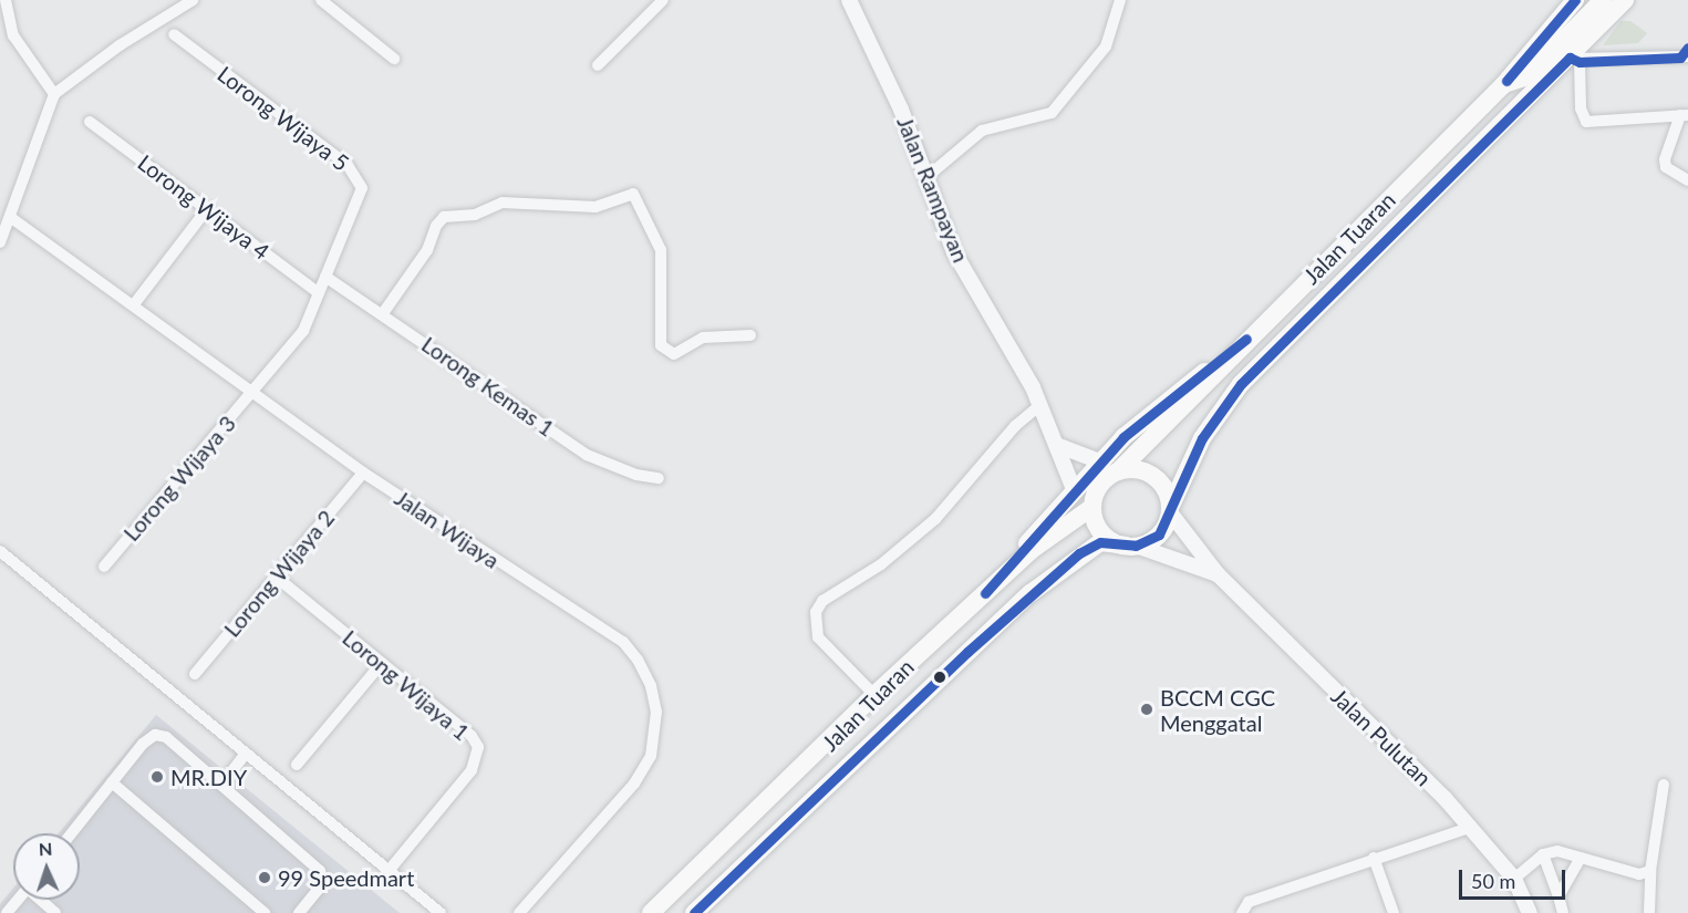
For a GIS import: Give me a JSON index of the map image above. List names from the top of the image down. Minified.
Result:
{"streets":{"main road":["Jalan Tuaran"],"street":["Lorong Wijaya 5","Jalan Rampayan","Lorong Wijaya 4","Lorong Kemas 1","Lorong Wijaya 3","Jalan Wijaya","Lorong Wijaya 2","Lorong Wijaya 1","Jalan Pulutan"]},"crossings":[["Lorong Wijaya 5","Lorong Wijaya 4"],["Lorong Wijaya 5","Lorong Kemas 1"],["Lorong Wijaya 5","Lorong Wijaya 3"],["Lorong Wijaya 5","Jalan Wijaya"],["Jalan Tuaran","Jalan Pulutan"],["Lorong Wijaya 3","Jalan Wijaya"],["Jalan Wijaya","Lorong Wijaya 2"],["Lorong Wijaya 2","Lorong Wijaya 1"]],"places":["BCCM CGC Menggatal","MR.DIY","99 Speedmart"],"scale_bar":"50 m","north":"top"}
